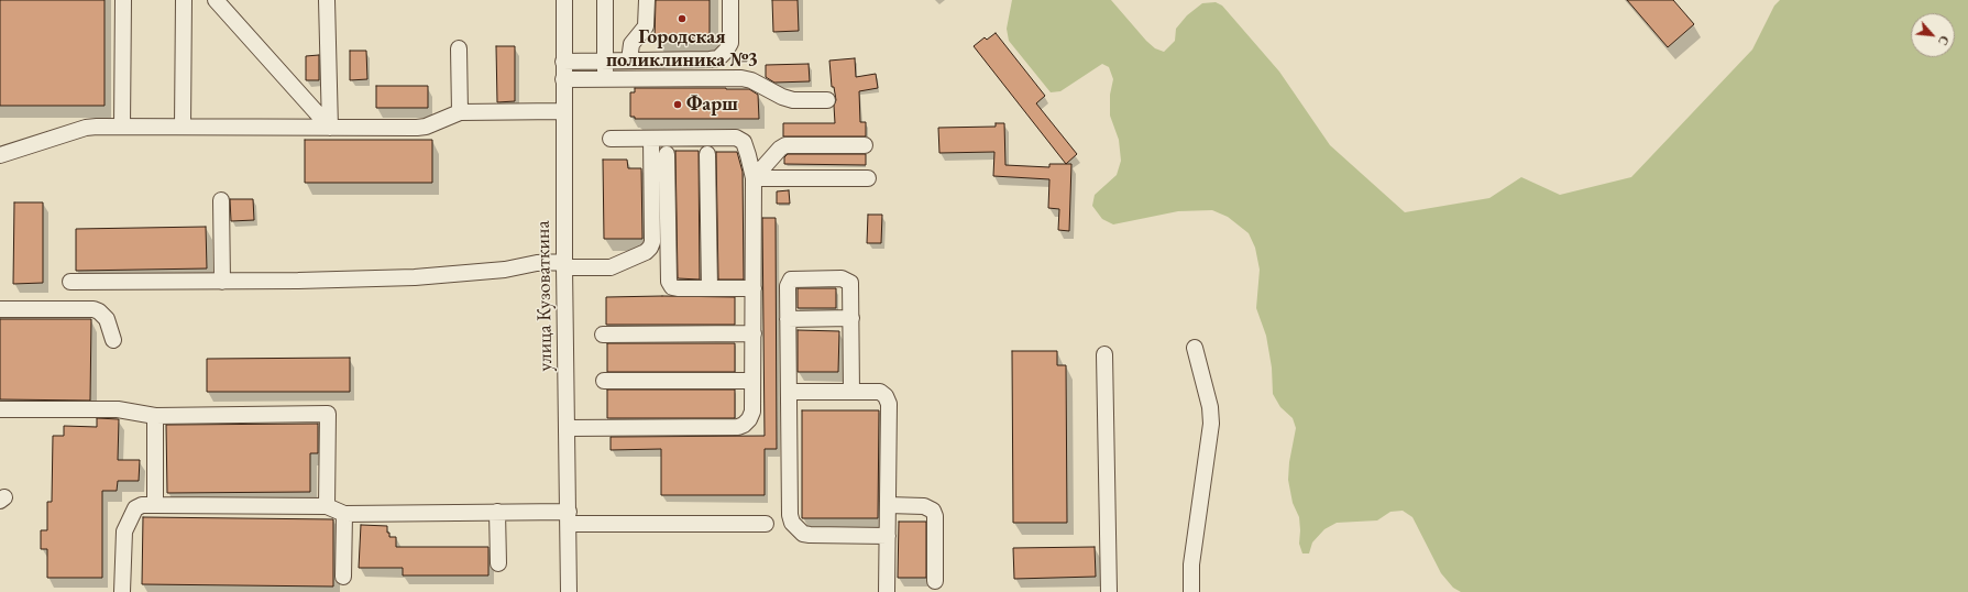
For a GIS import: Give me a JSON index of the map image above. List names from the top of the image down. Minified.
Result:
{"streets":{"street":["улица Кузоваткина"]},"places":["Городская поликлиника №3","Фарш"],"north":"bottom right"}
